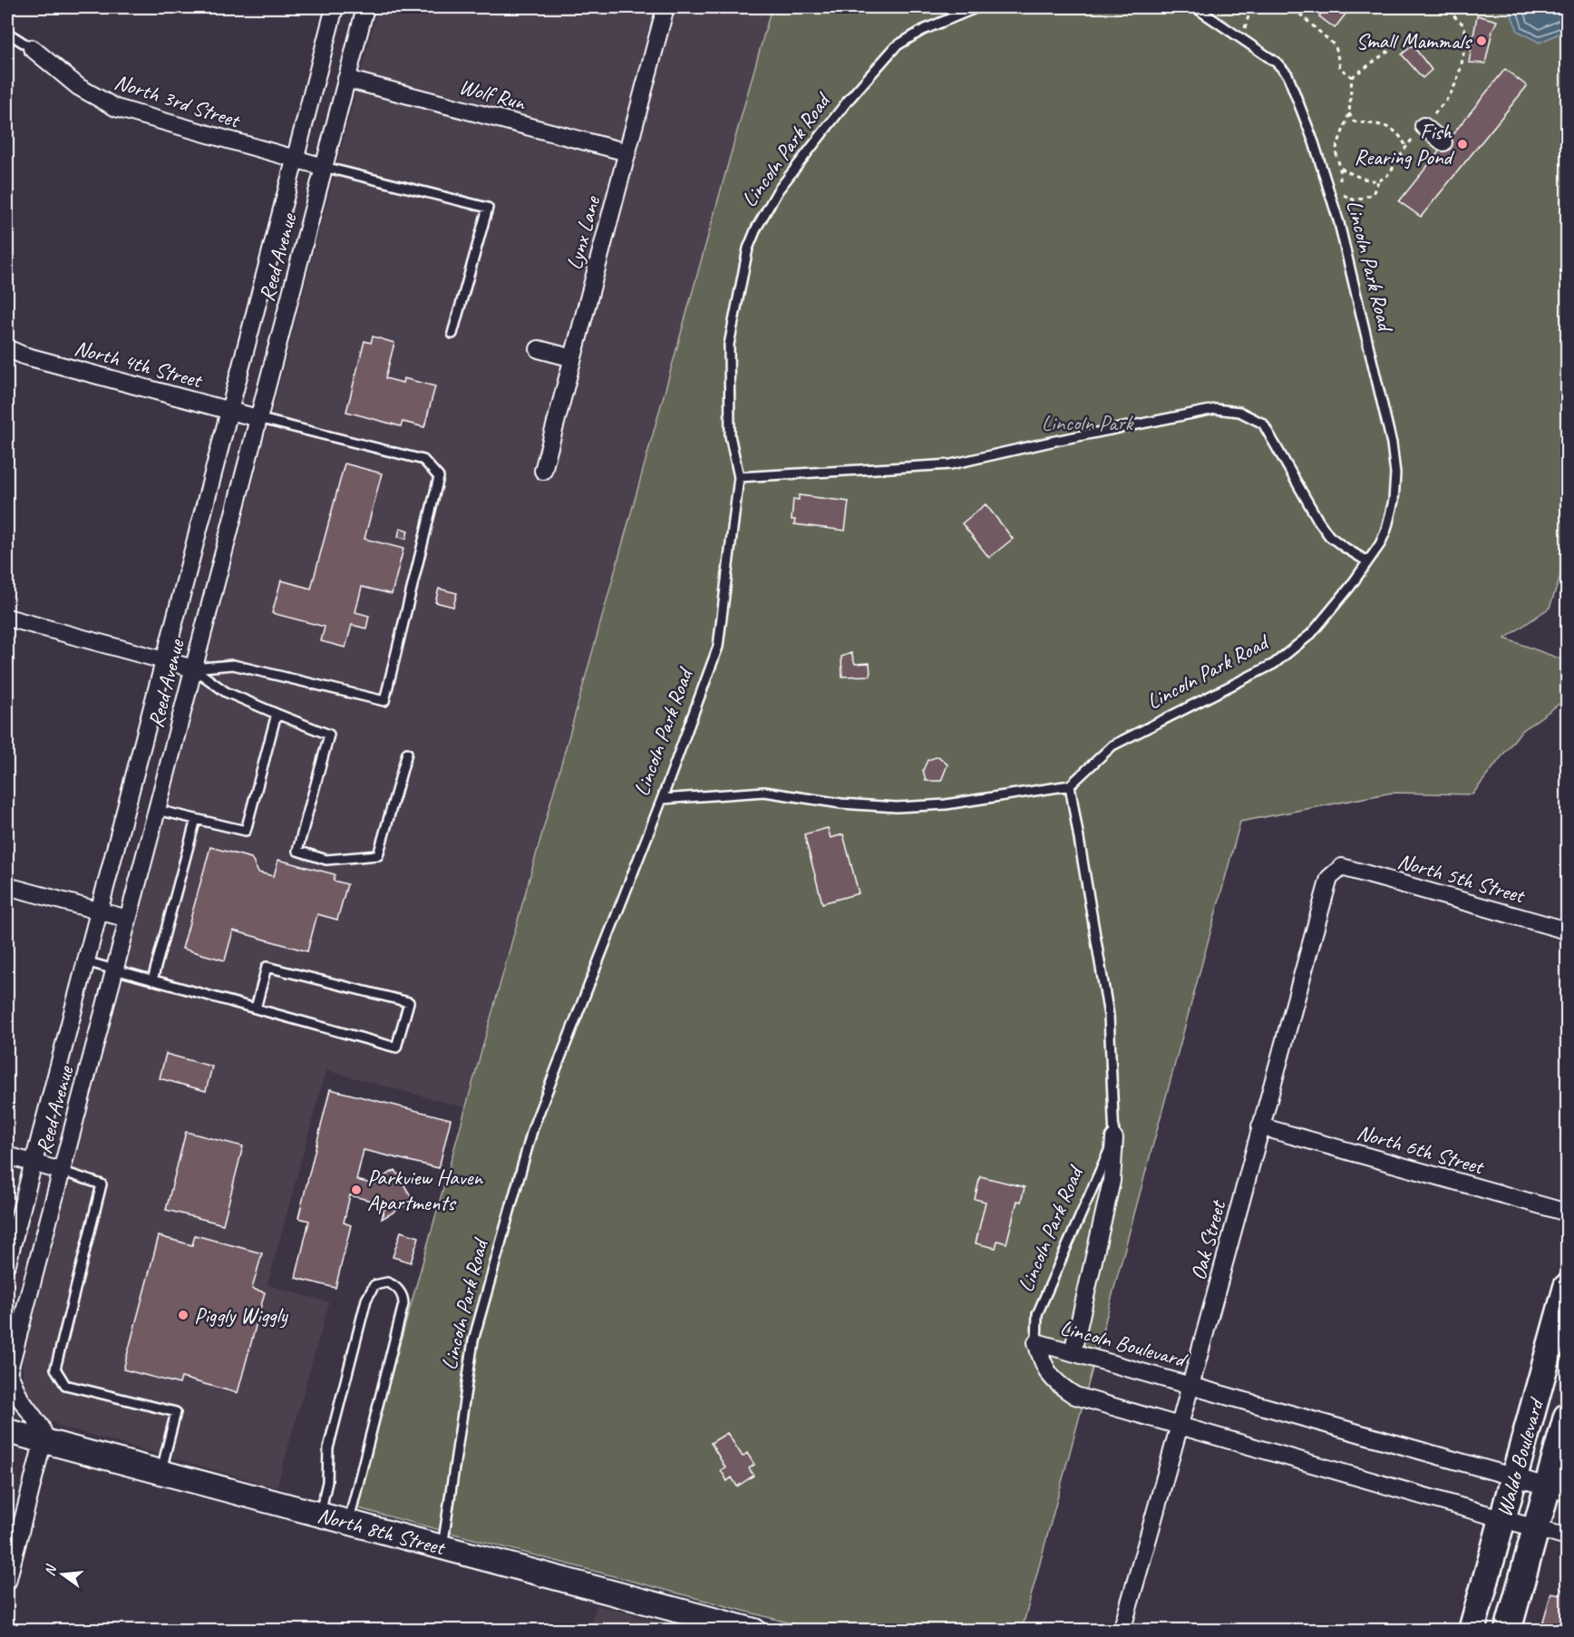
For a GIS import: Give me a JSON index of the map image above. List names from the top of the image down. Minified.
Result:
{"streets":{"main road":["Waldo Boulevard"],"street":["Wolf Run","North 3rd Street","Lincoln Park Road","Lynx Lane","Reed Avenue","North 4th Street","North 5th Street","North 6th Street","Oak Street","Lincoln Boulevard","North 8th Street"]},"crossings":[["Wolf Run","Lynx Lane"],["Wolf Run","Reed Avenue"],["North 3rd Street","Reed Avenue"],["Lincoln Park Road","Lincoln Boulevard"],["Lincoln Park Road","North 8th Street"],["Reed Avenue","North 4th Street"],["Reed Avenue","North 8th Street"],["North 5th Street","Oak Street"],["North 6th Street","Oak Street"],["Oak Street","Lincoln Boulevard"],["Lincoln Boulevard","Waldo Boulevard"]],"parks":["Lincoln Park"],"places":["Small Mammals","Fish Rearing Pond","Parkview Haven Apartments","Piggly Wiggly"],"north":"left"}
